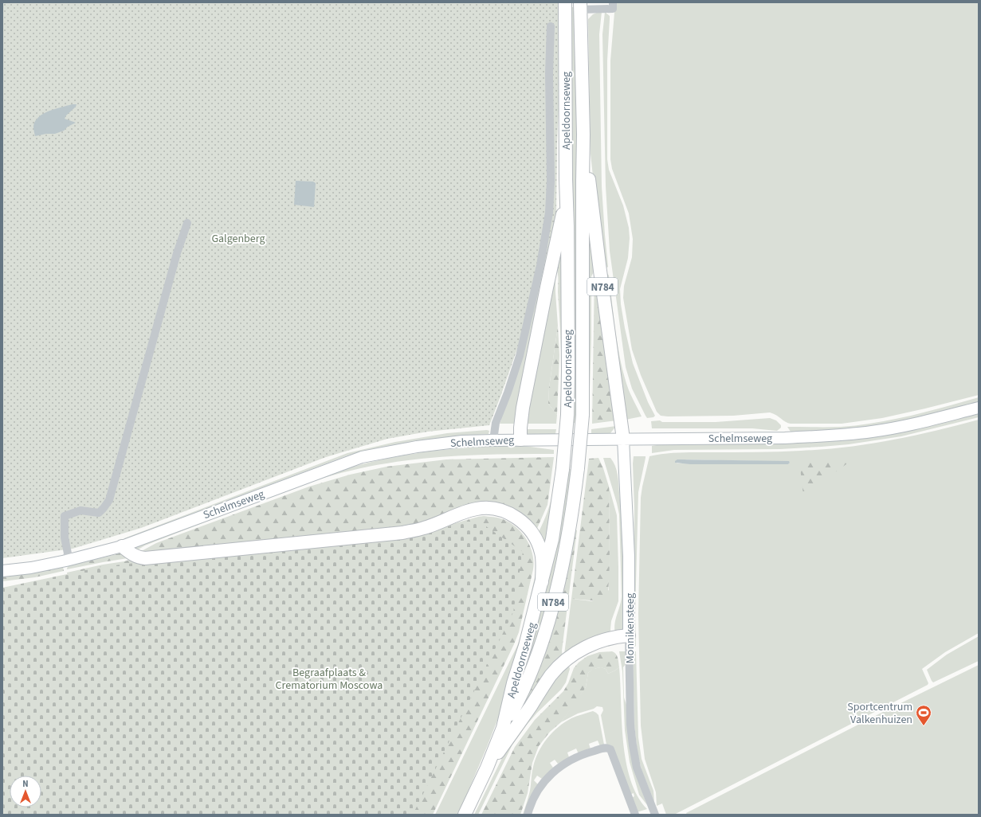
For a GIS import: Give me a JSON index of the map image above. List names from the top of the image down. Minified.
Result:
{"streets":{"main road":["Apeldoornseweg","N784","Schelmseweg","Monnikensteeg"]},"crossings":[["Apeldoornseweg","N784"],["Apeldoornseweg","Schelmseweg"],["N784","Schelmseweg"],["N784","Monnikensteeg"],["Schelmseweg","Monnikensteeg"]],"parks":["Galgenberg","Begraafplaats & Crematorium Moscowa"],"places":{"sports":["Sportcentrum Valkenhuizen"]},"north":"top"}
